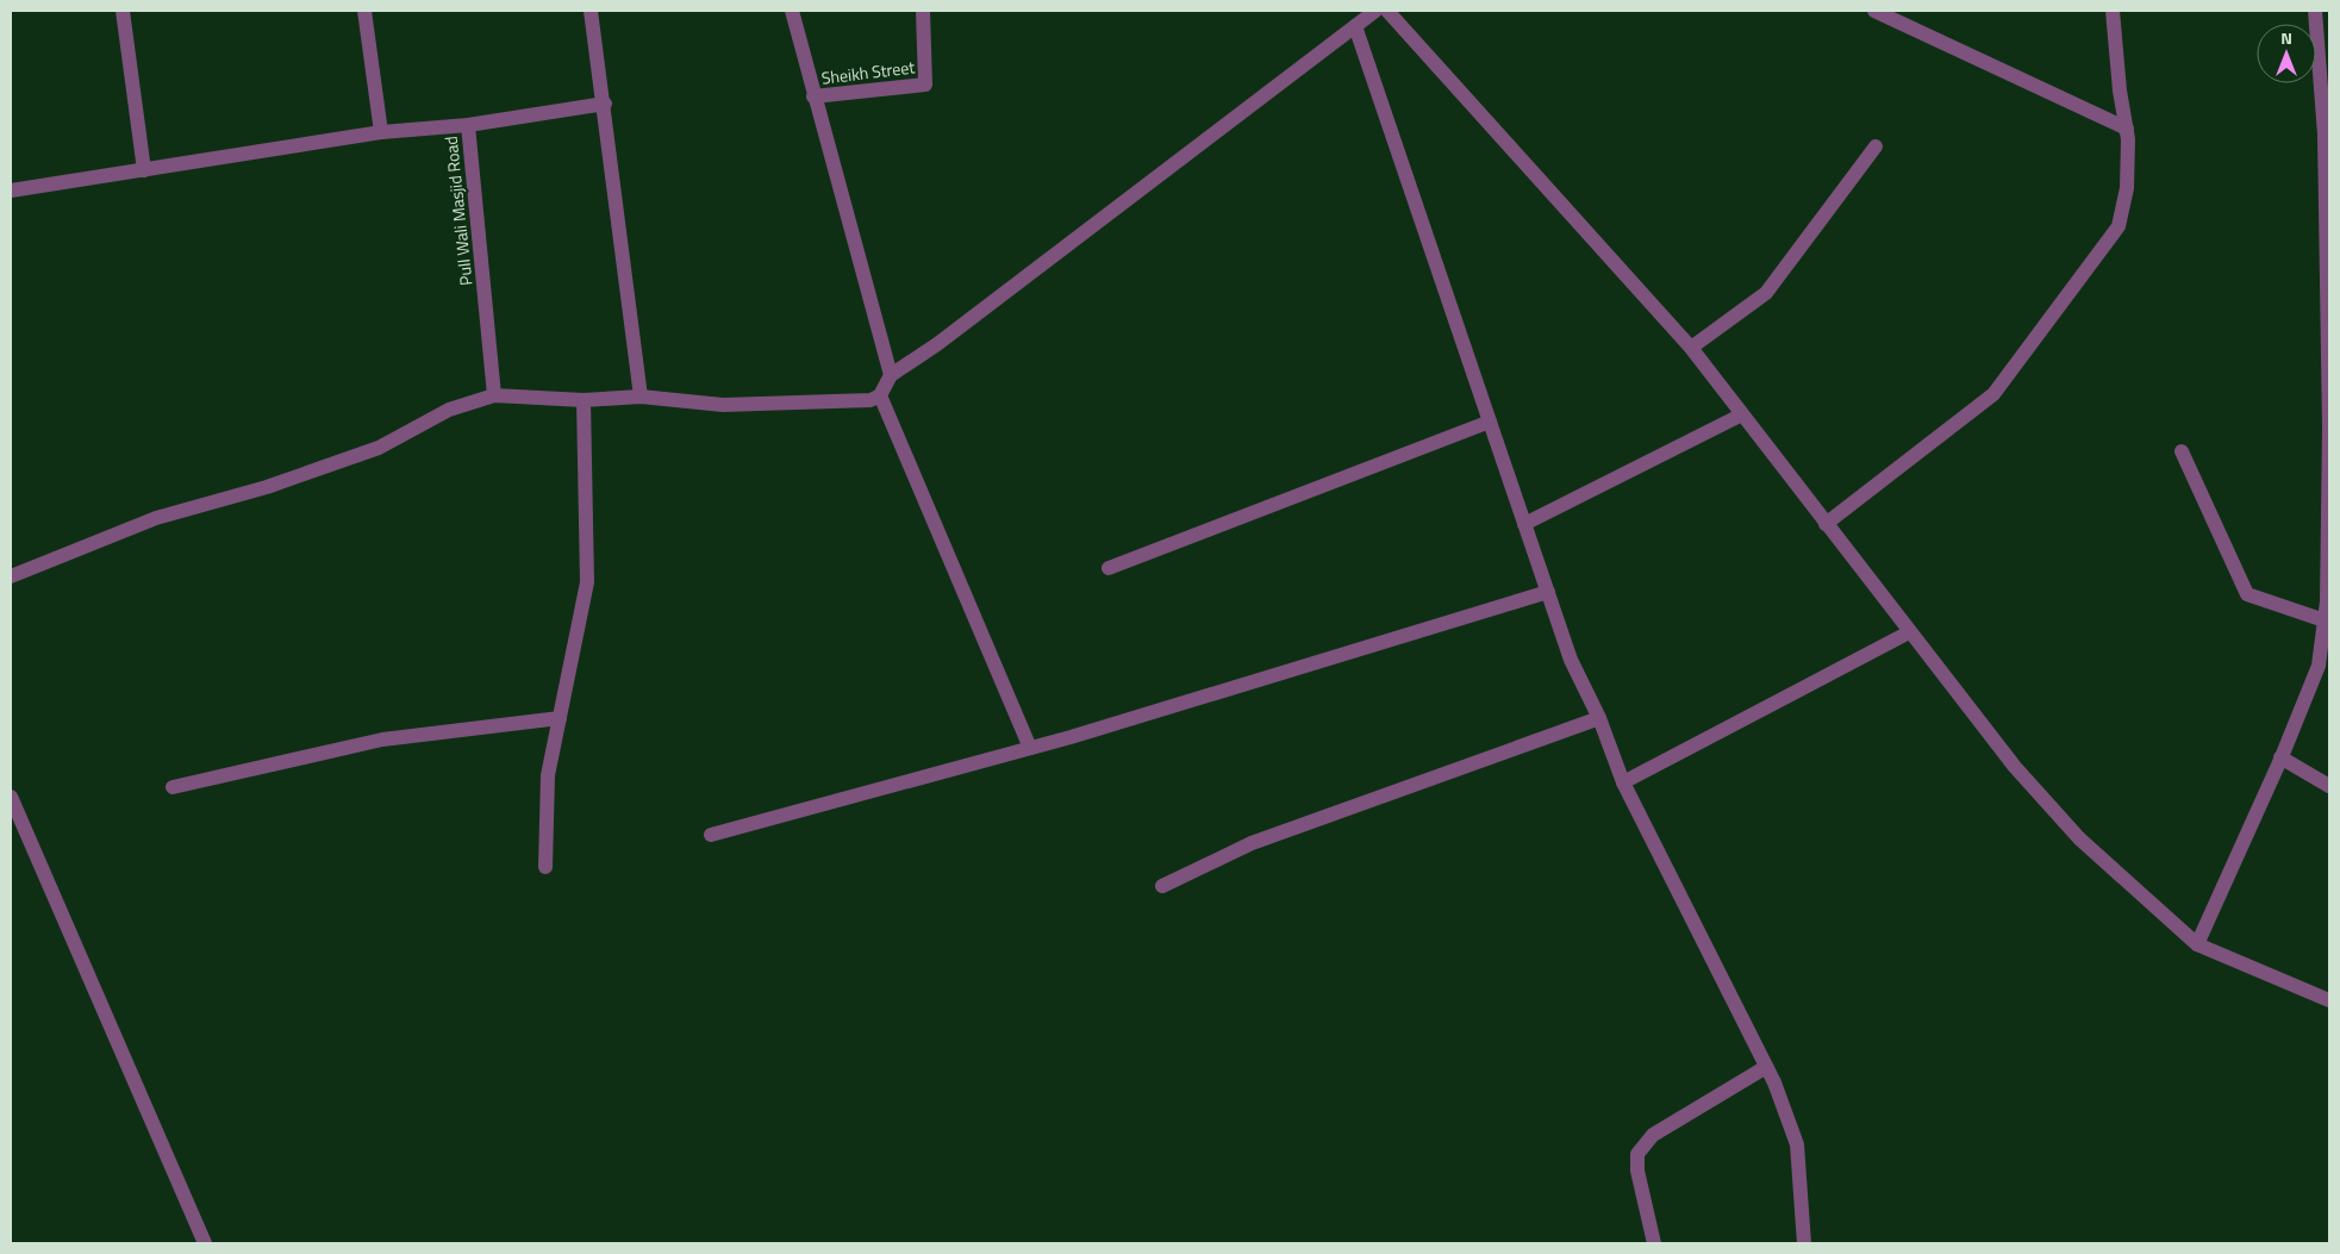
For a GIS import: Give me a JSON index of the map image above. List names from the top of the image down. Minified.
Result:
{"streets":{"street":["Sheikh Street","Pull Wali Masjid Road"]},"north":"top"}
